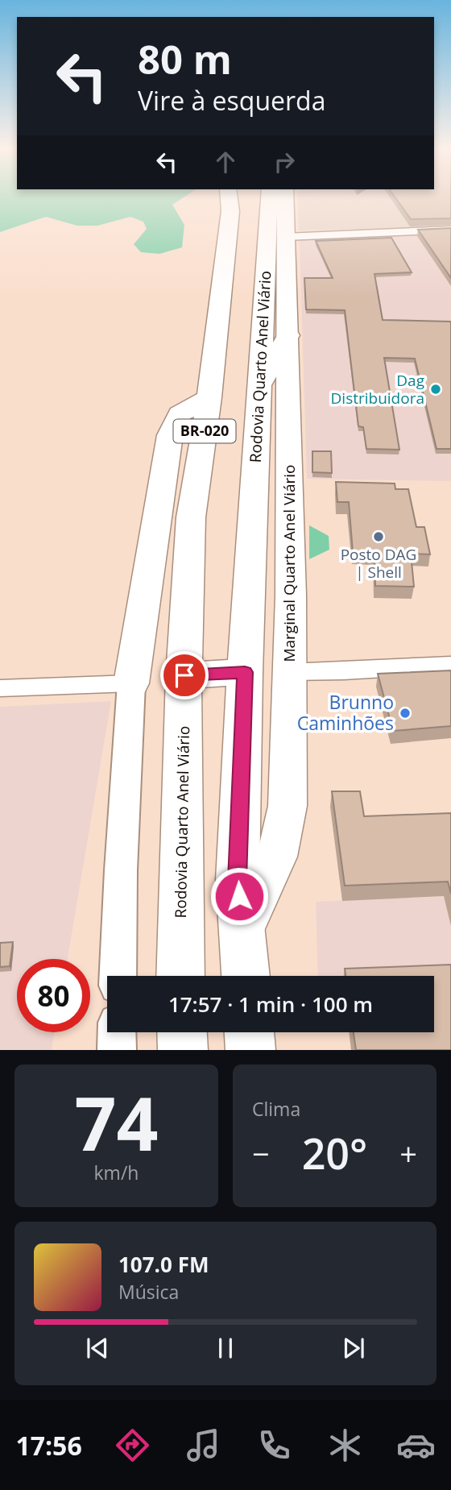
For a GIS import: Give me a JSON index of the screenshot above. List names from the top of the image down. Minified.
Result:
{"streets":{"highway":["Rodovia Quarto Anel Viário","BR-020"],"main road":["Marginal Quarto Anel Viário"]},"crossings":[["Rodovia Quarto Anel Viário","Marginal Quarto Anel Viário"]],"places":["Dag Distribuidora","Posto DAG | Shell","Brunno Caminhões"],"page":{"turn":["80 m","Vire à esquerda"],"limit":"80","trip":"17:57 · 1 min · 100 m","tile":[["74","km/h"],"Clima"],"heat":["−","20°","+"],"song":["107.0 FM","Música"],"tabs":"17:56"}}
